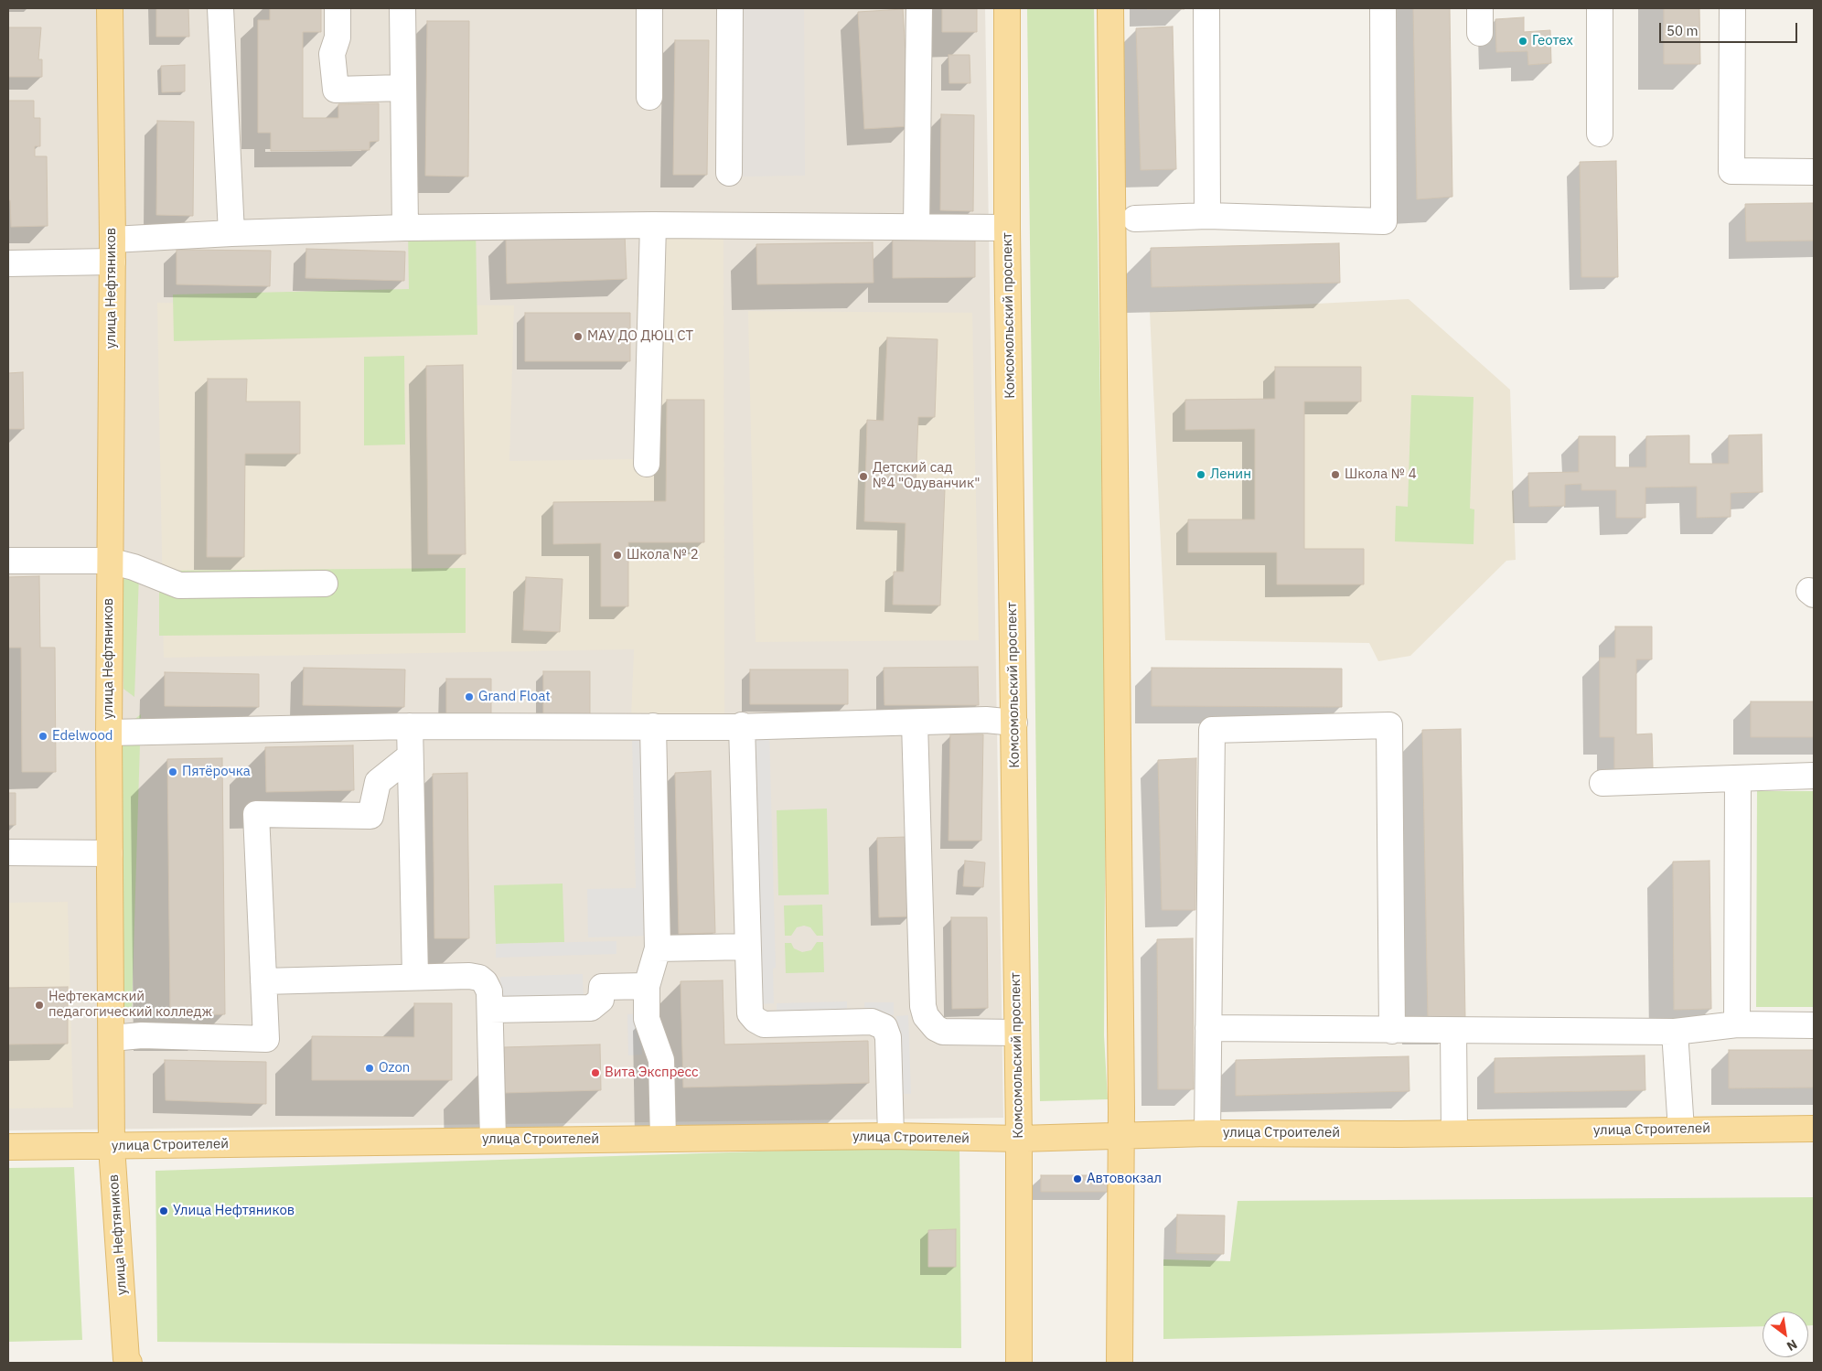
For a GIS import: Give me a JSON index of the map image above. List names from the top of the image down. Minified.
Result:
{"streets":{"main road":["улица Нефтяников","Комсомольский проспект","улица Строителей"]},"crossings":[["улица Нефтяников","улица Строителей"],["Комсомольский проспект","улица Строителей"]],"places":["Геотех","МАУ ДО ДЮЦ СТ","Ленин","Школа № 4","Детский сад №4 \"Одуванчик\"","Школа № 2","Grand Float","Edelwood","Пятёрочка","Нефтекамский педагогический колледж","Ozon","Вита Экспресс","Автовокзал","Улица Нефтяников"],"scale_bar":"50 m","north":"bottom right"}
